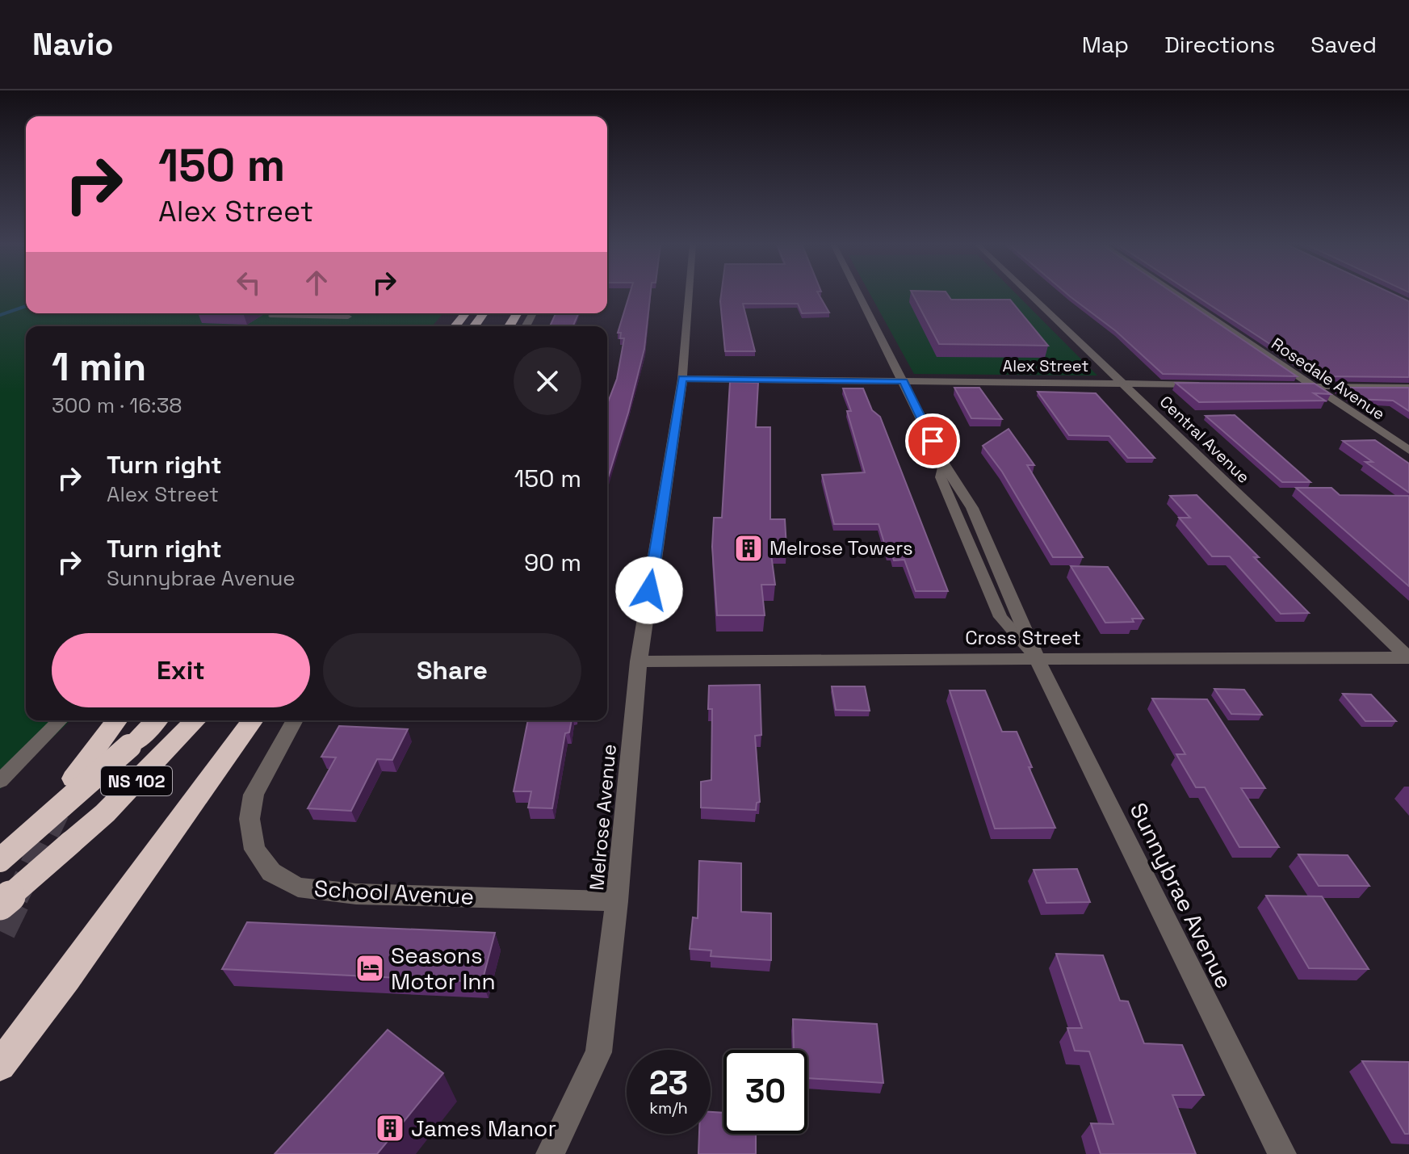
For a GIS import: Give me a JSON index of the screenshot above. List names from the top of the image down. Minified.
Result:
{"streets":{"highway":["NS 102"],"street":["Alex Street","Rosedale Avenue","Central Avenue","Cross Street","Melrose Avenue","School Avenue","Sunnybrae Avenue"]},"crossings":[["Alex Street","Central Avenue"],["Alex Street","Melrose Avenue"],["Alex Street","Sunnybrae Avenue"],["Central Avenue","Cross Street"],["Cross Street","Melrose Avenue"],["Cross Street","Sunnybrae Avenue"],["Melrose Avenue","School Avenue"]],"places":{"building":["Melrose Towers","James Manor"],"hotel":["Seasons Motor Inn"]},"page":{"header":"Navio","nav":["Map","Directions","Saved"],"turn":["150 m","Alex Street"],"heading":["1 min","300 m · 16:38"],"list":[{"name":"Turn right","note":"Alex Street","value":"150 m"},{"name":"Turn right","note":"Sunnybrae Avenue","value":"90 m"}],"buttons":["Exit","Share"],"speed":"23 km/h","limit":"30"}}
